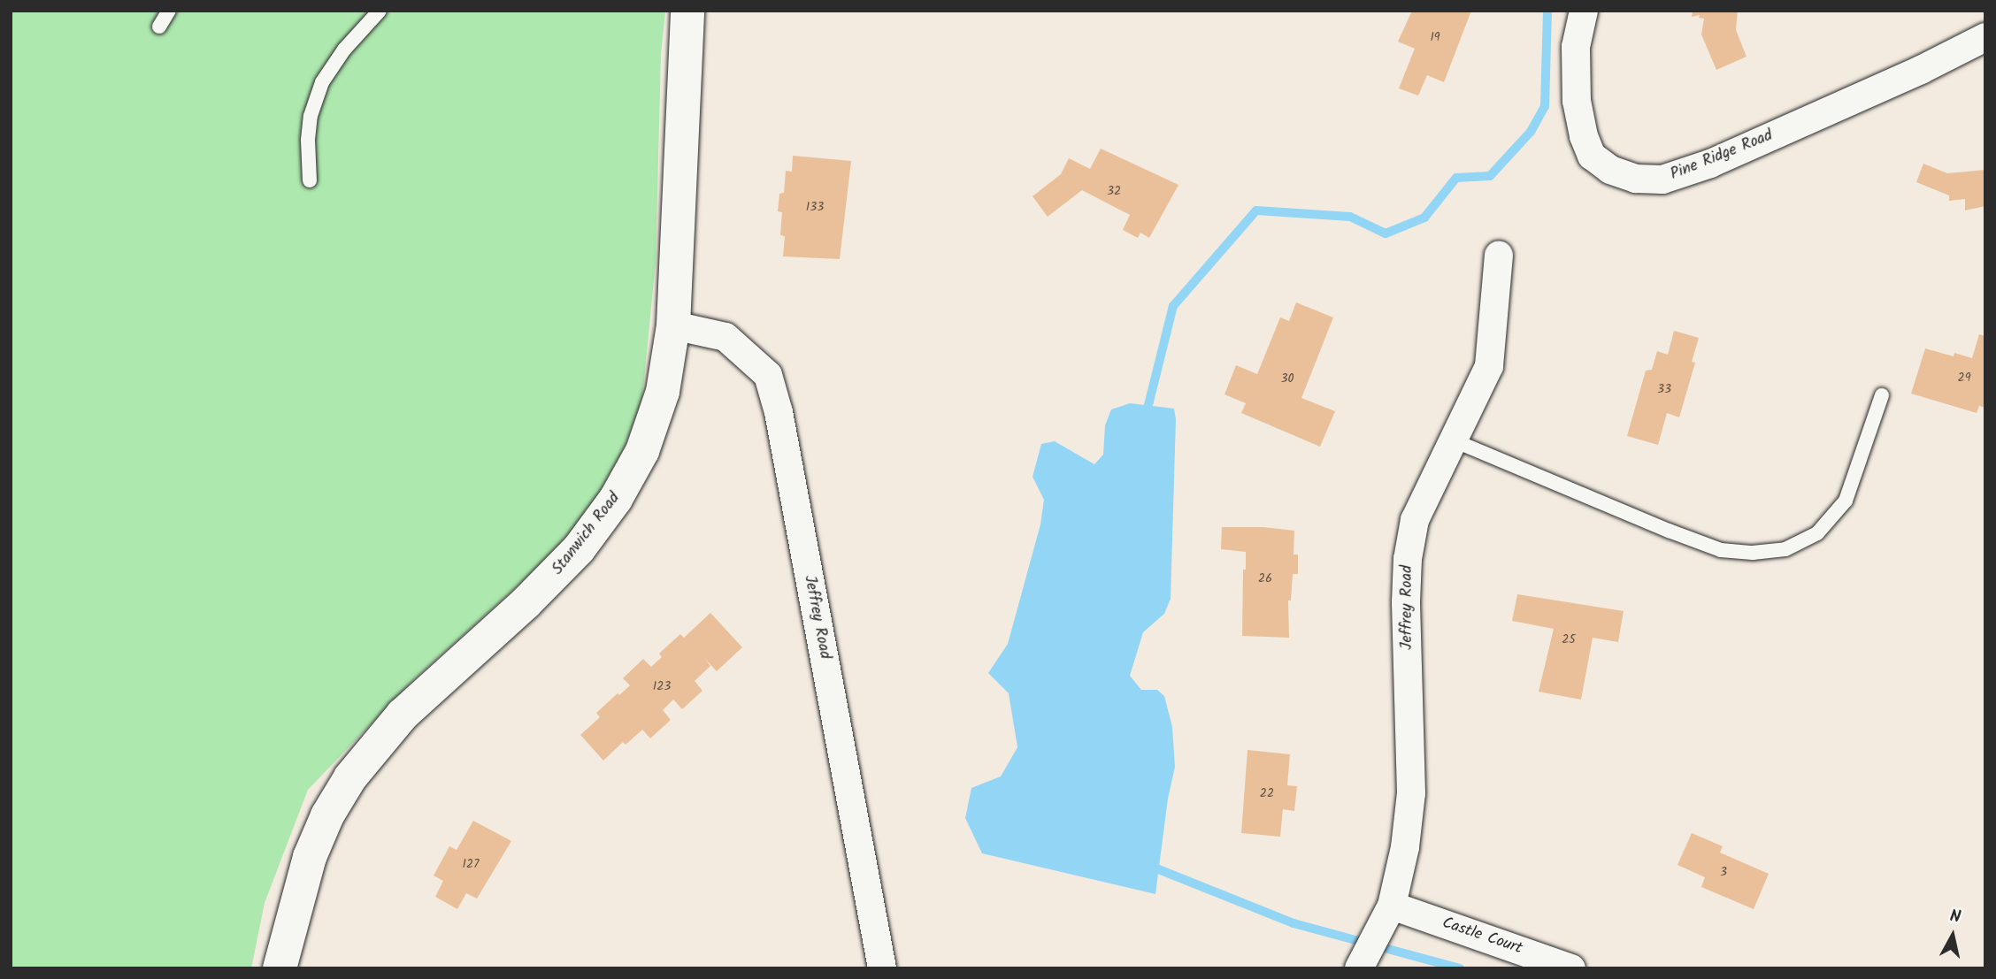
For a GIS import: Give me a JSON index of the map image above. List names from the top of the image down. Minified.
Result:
{"streets":{"street":["Pine Ridge Road","Stanwich Road","Jeffrey Road","Castle Court"]},"crossings":[["Stanwich Road","Jeffrey Road"],["Jeffrey Road","Castle Court"]],"house_numbers":["19","32","133","29","30","33","26","25","123","22","127","3"],"north":"top"}
